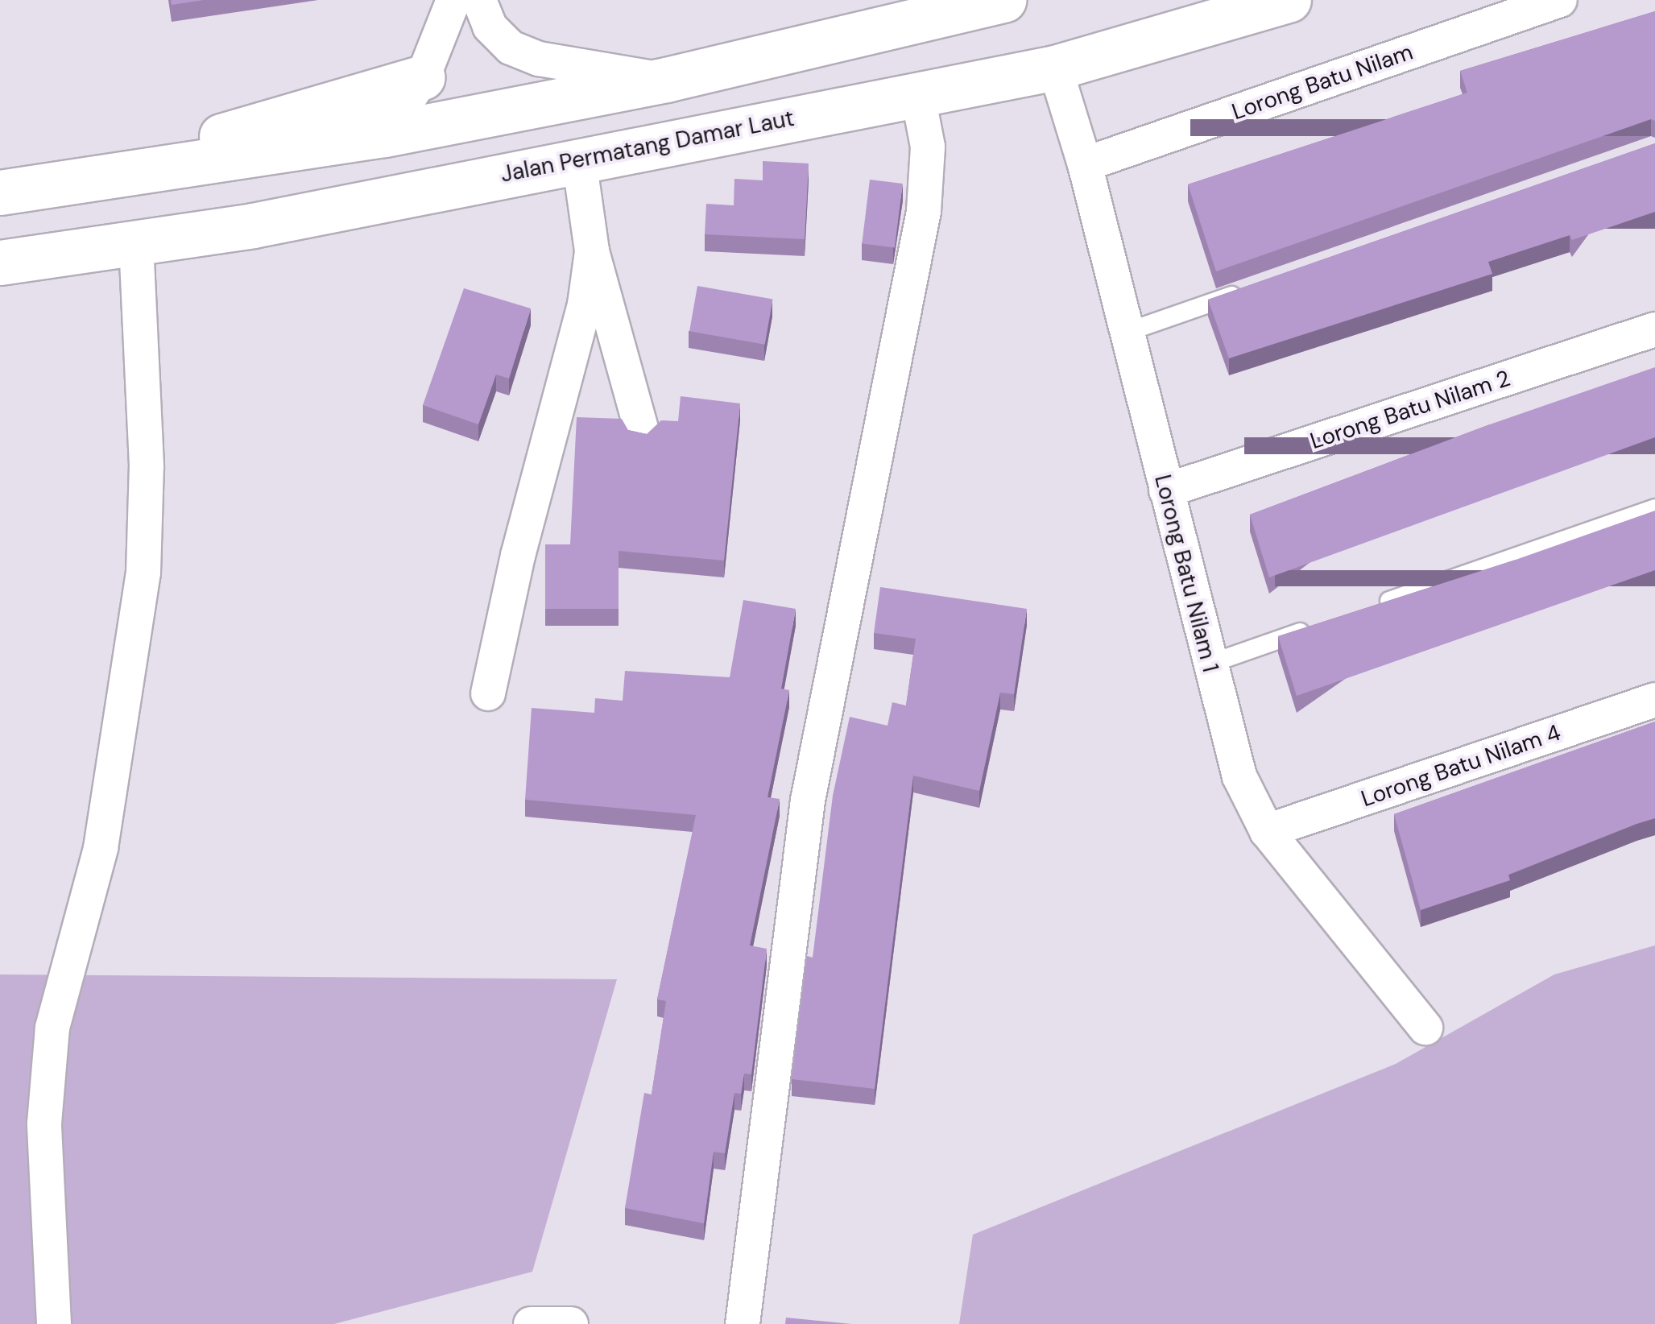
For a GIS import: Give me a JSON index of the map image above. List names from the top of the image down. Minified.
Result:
{"streets":{"highway":["Jalan Permatang Damar Laut"],"street":["Lorong Batu Nilam","Lorong Batu Nilam 2","Lorong Batu Nilam 1","Lorong Batu Nilam 4"]},"crossings":[["Lorong Batu Nilam","Lorong Batu Nilam 1"],["Jalan Permatang Damar Laut","Lorong Batu Nilam 1"],["Lorong Batu Nilam 2","Lorong Batu Nilam 1"],["Lorong Batu Nilam 1","Lorong Batu Nilam 4"]]}
